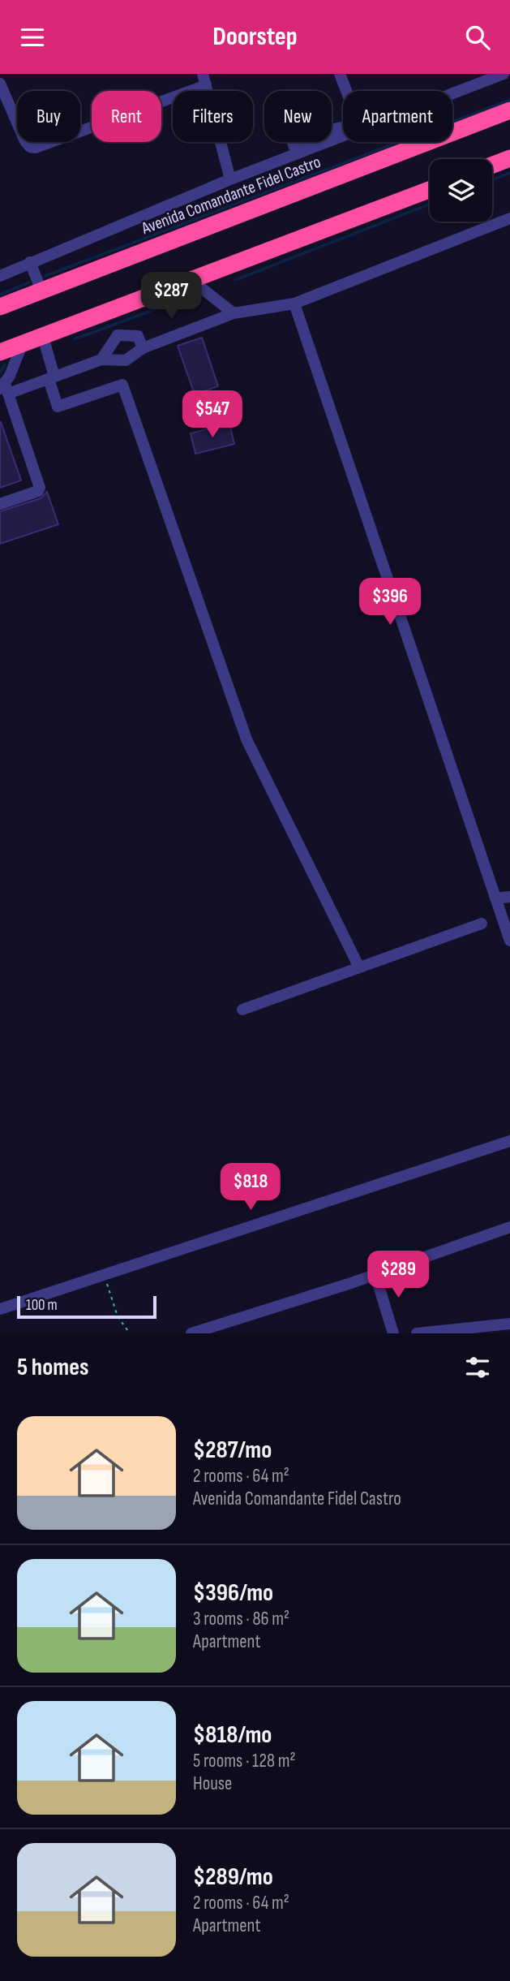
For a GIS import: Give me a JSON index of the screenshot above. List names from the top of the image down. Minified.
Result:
{"streets":{"highway":["Avenida Comandante Fidel Castro"]},"scale_bar":"100 m","page":{"header":"Doorstep","chip":["Buy","Rent","Filters","New","Apartment"],"price":["$287","$547","$396","$818","$289"],"scale":"100 m","heading":"5 homes","list":[{"name":"$287/mo","note":"2 rooms · 64 m² · Avenida Comandante Fidel Castro"},{"name":"$396/mo","note":"3 rooms · 86 m² · Apartment"},{"name":"$818/mo","note":"5 rooms · 128 m² · House"},{"name":"$289/mo","note":"2 rooms · 64 m² · Apartment"}]}}
